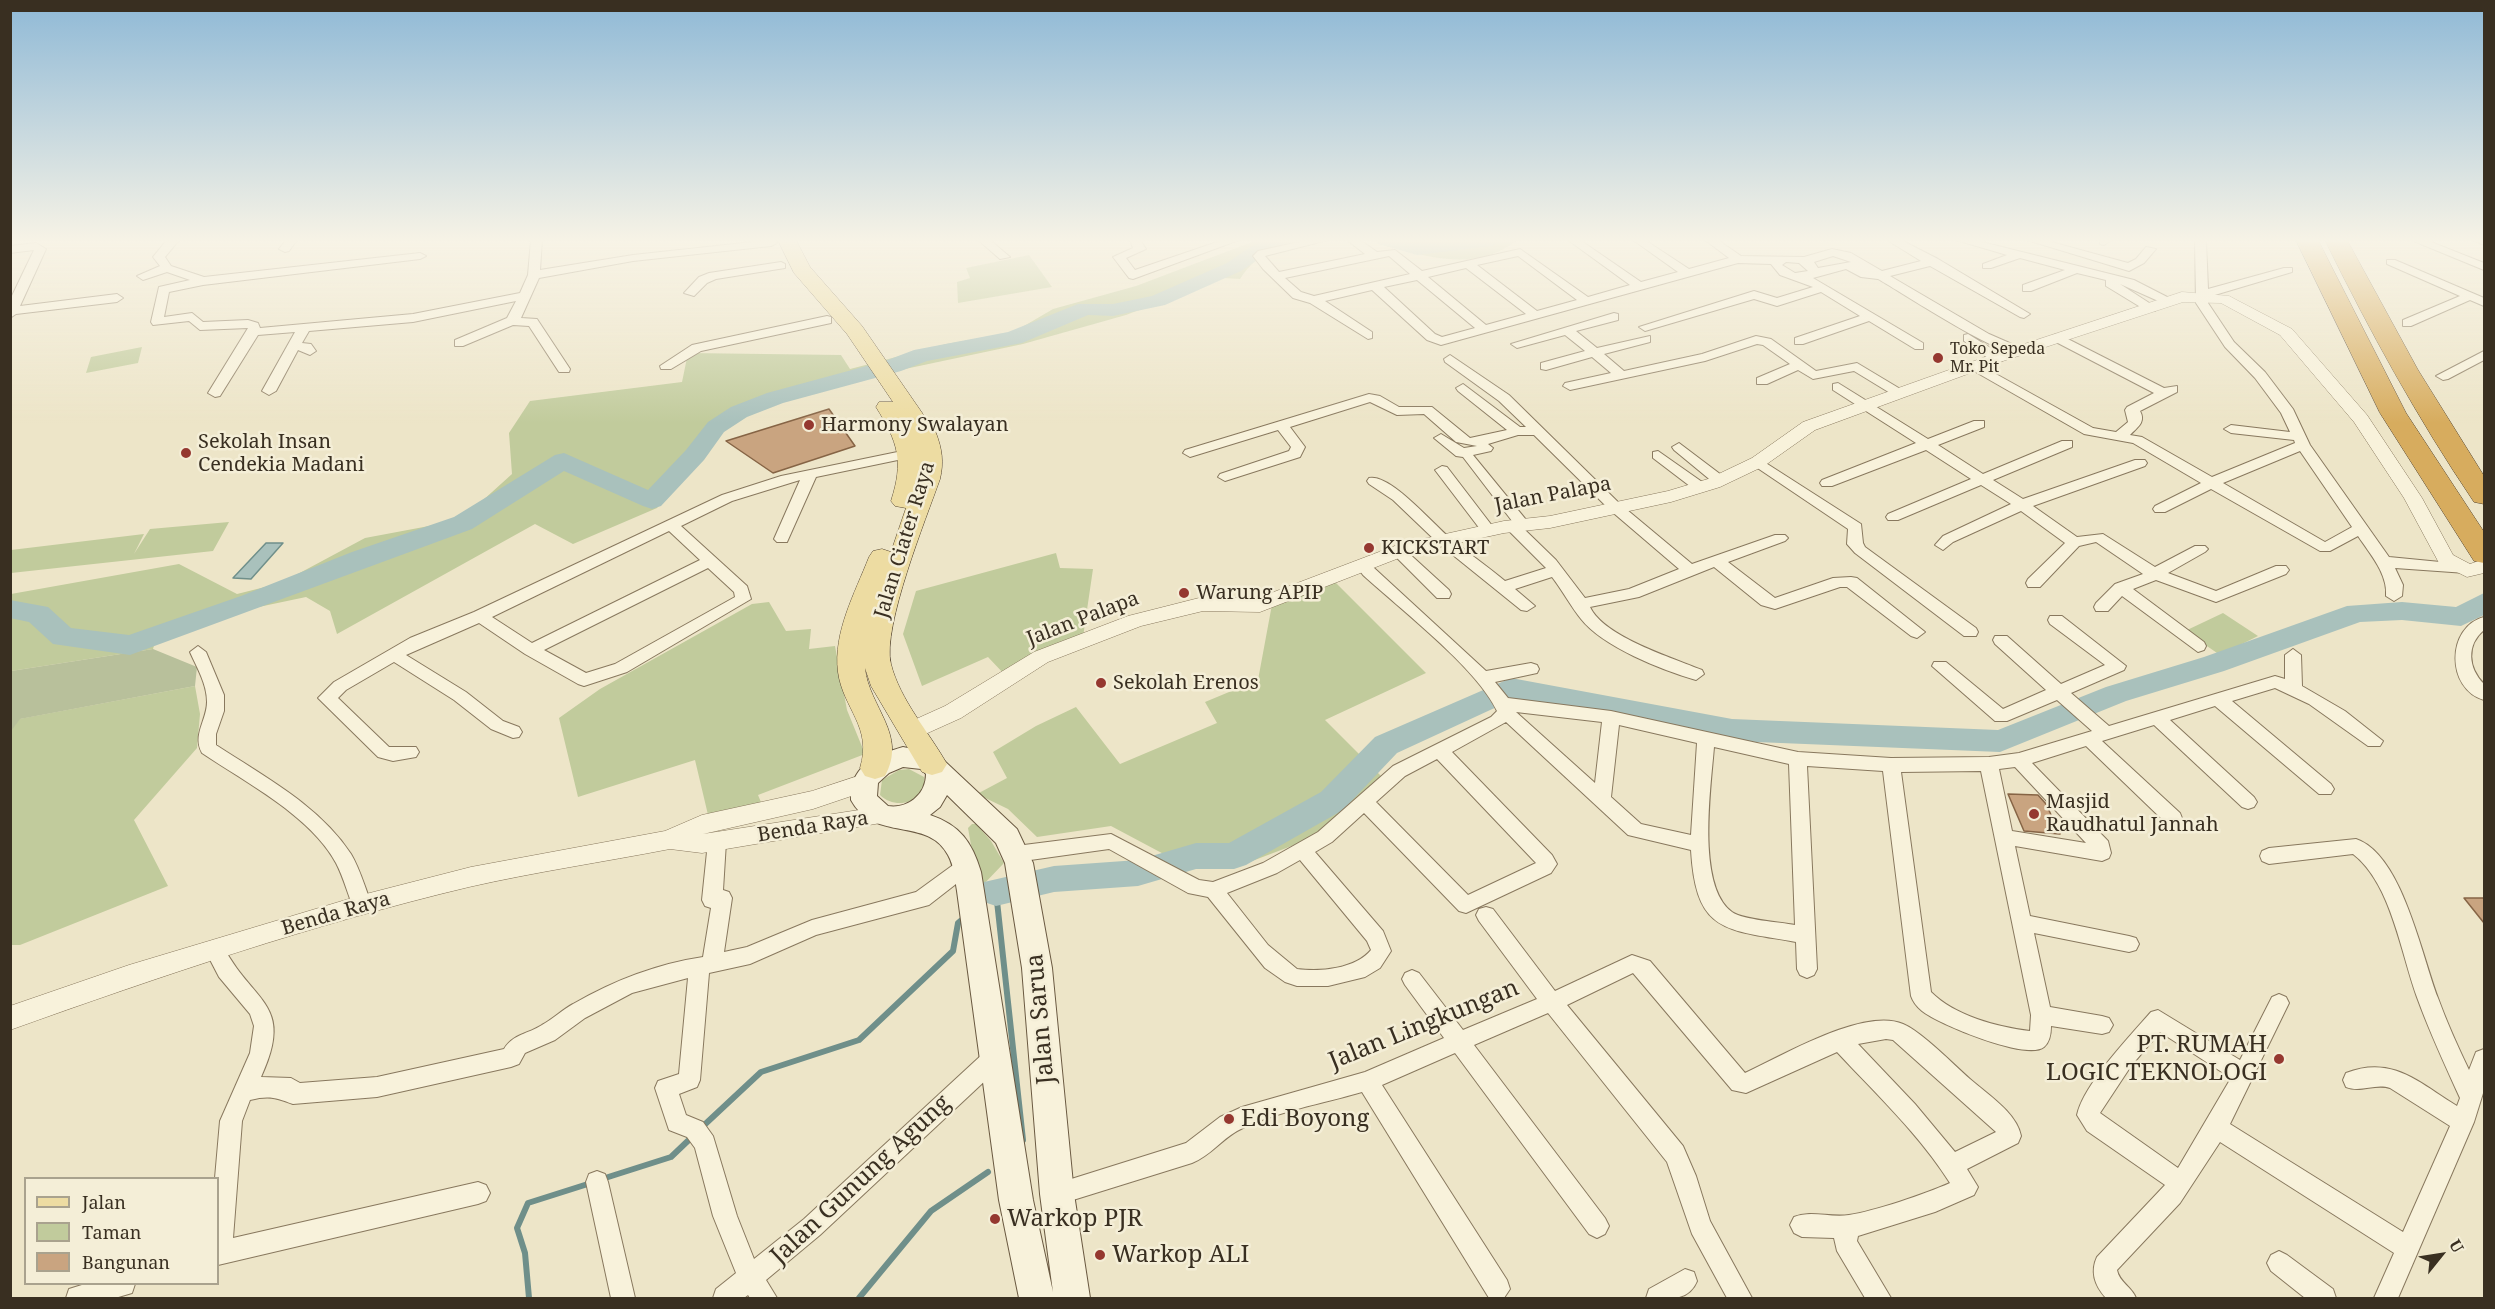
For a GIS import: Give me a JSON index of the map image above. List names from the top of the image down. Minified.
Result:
{"streets":{"main road":["Jalan Ciater Raya","Jalan Sarua"],"street":["Jalan Palapa","Benda Raya","Jalan Lingkungan","Jalan Gunung Agung"]},"crossings":[["Jalan Palapa","Jalan Ciater Raya"],["Jalan Ciater Raya","Benda Raya"],["Jalan Ciater Raya","Jalan Sarua"],["Benda Raya","Jalan Sarua"],["Jalan Sarua","Jalan Lingkungan"]],"places":["Toko Sepeda Mr. Pit","Harmony Swalayan","Sekolah Insan Cendekia Madani","KICKSTART","Warung APIP","Sekolah Erenos","Masjid Raudhatul Jannah","PT. RUMAH LOGIC TEKNOLOGI","Edi Boyong","Warkop PJR","Warkop ALI"],"legend":["Jalan","Taman","Bangunan"],"north":"top right"}
